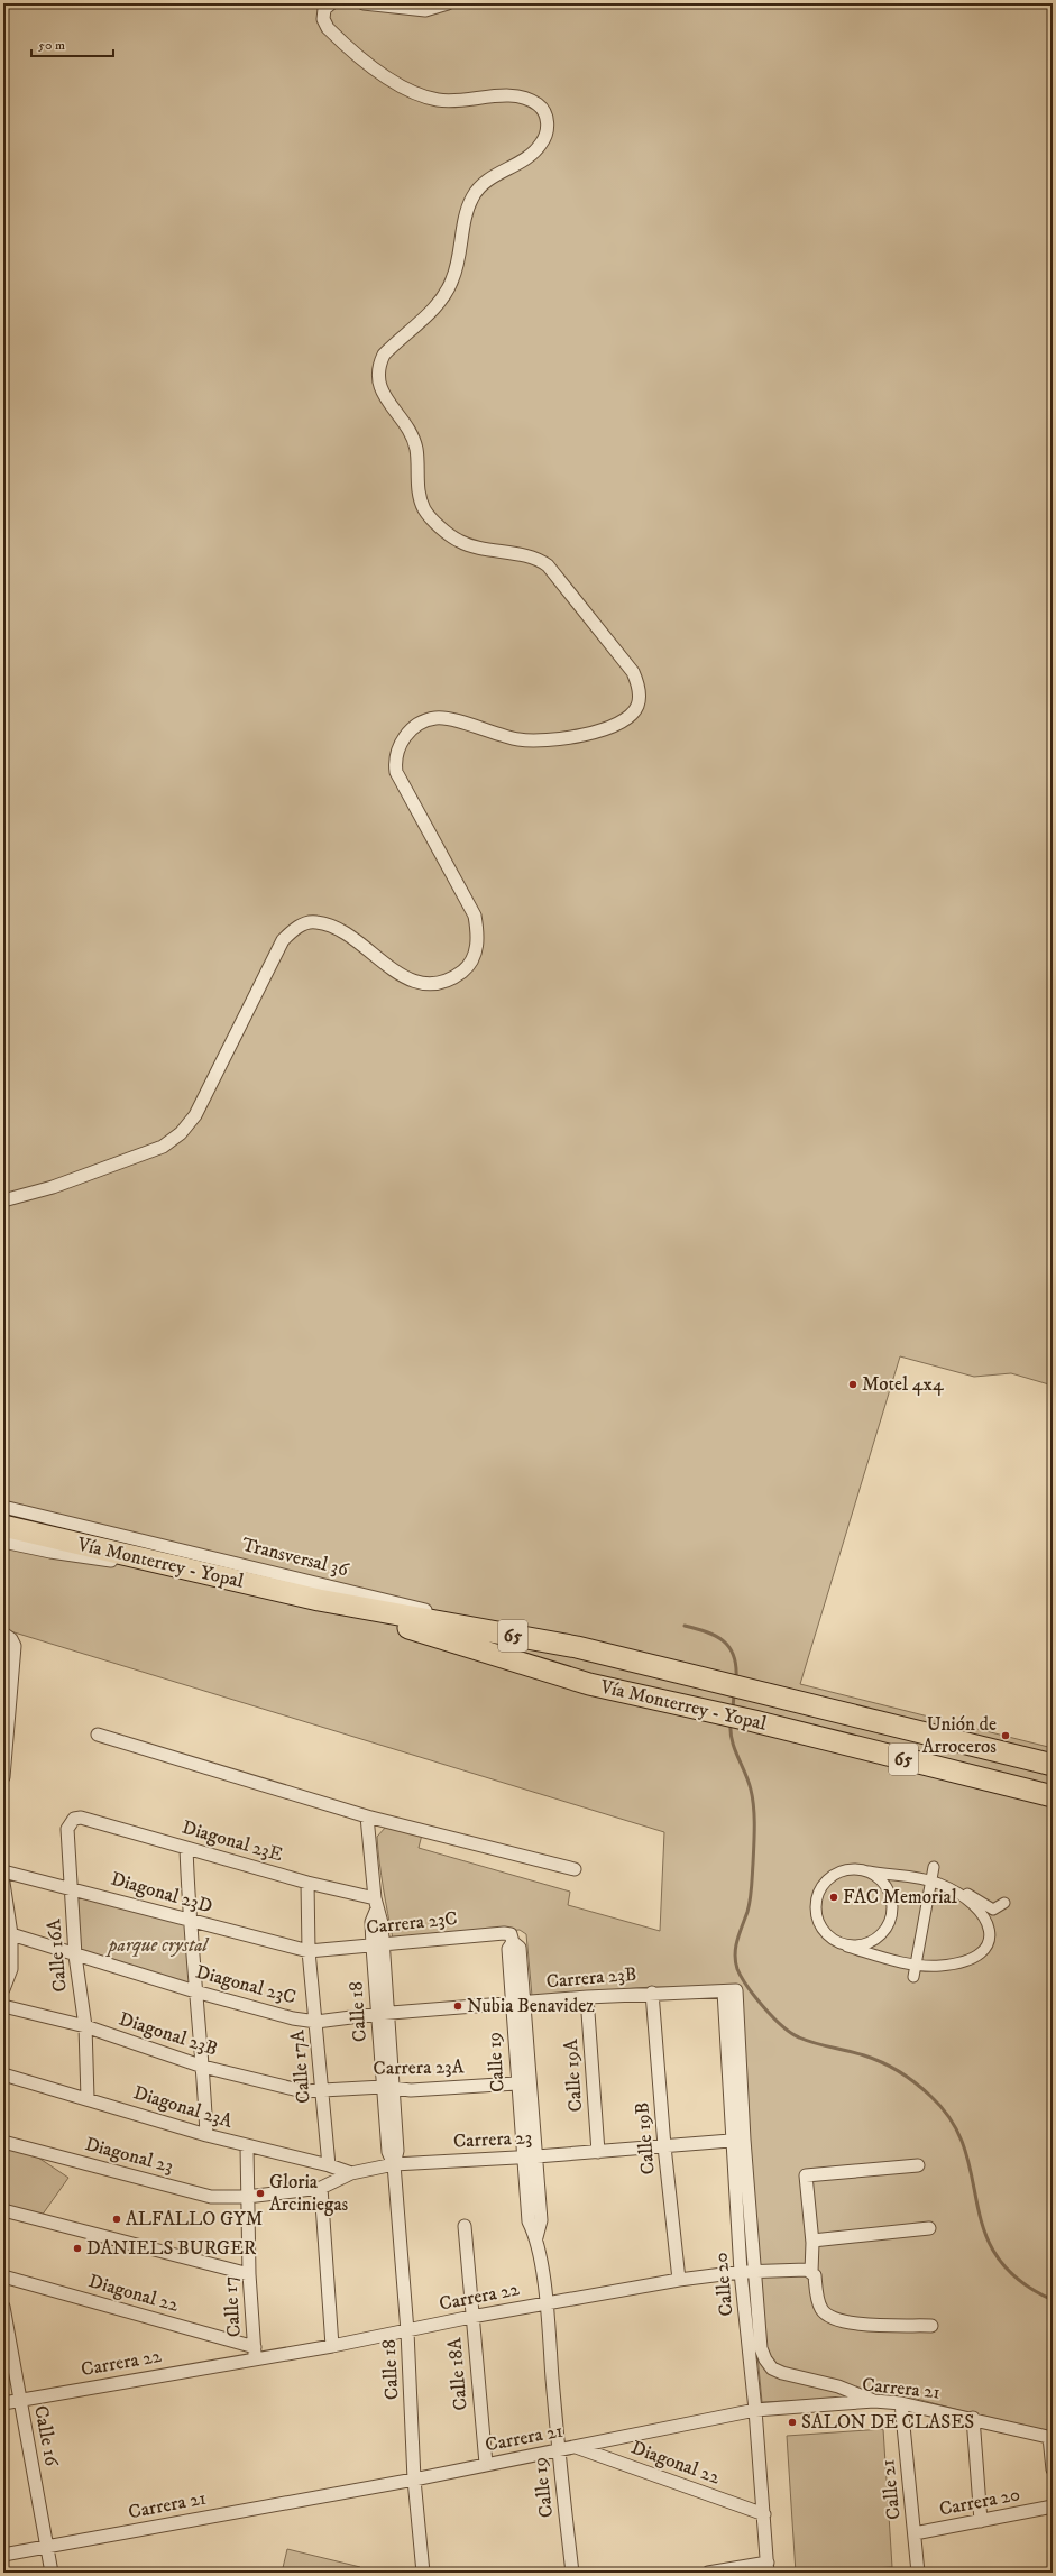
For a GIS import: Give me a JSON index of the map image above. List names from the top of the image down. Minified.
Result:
{"streets":{"highway":["Vía Monterrey - Yopal","65"],"street":["Transversal 36","Diagonal 23E","Diagonal 23D","Carrera 23C","Calle 16A","Carrera 23B","Diagonal 23C","Calle 18","Diagonal 23B","Calle 19","Calle 17A","Carrera 23A","Calle 19A","Diagonal 23A","Calle 19B","Carrera 23","Diagonal 23","Calle 20","Diagonal 22","Carrera 22","Calle 17","Calle 18A","Carrera 21","Calle 16","Calle 21","Carrera 20"]},"crossings":[["Transversal 36","Vía Monterrey - Yopal"],["Diagonal 23E","Calle 16A"],["Diagonal 23E","Calle 18"],["Diagonal 23E","Calle 17A"],["Diagonal 23D","Carrera 23C"],["Diagonal 23D","Calle 16A"],["Diagonal 23D","Calle 17A"],["Carrera 23C","Calle 18"],["Carrera 23C","Calle 19"],["Carrera 23C","Calle 17A"],["Calle 16A","Diagonal 23C"],["Calle 16A","Diagonal 23B"],["Calle 16A","Diagonal 23A"],["Carrera 23B","Diagonal 23C"],["Carrera 23B","Calle 18"],["Carrera 23B","Calle 19"],["Carrera 23B","Calle 17A"],["Carrera 23B","Calle 19A"],["Carrera 23B","Calle 19B"],["Carrera 23B","Carrera 23"],["Carrera 23B","Calle 20"],["Diagonal 23C","Calle 17A"],["Calle 18","Carrera 23A"],["Calle 18","Carrera 23"],["Calle 18","Carrera 22"],["Calle 18","Carrera 21"],["Diagonal 23B","Calle 17A"],["Diagonal 23B","Carrera 23A"],["Calle 19","Carrera 23A"],["Calle 19","Carrera 23"],["Calle 19","Carrera 22"],["Calle 19","Carrera 21"],["Calle 17A","Carrera 23A"],["Calle 17A","Diagonal 23A"],["Calle 19A","Carrera 23"],["Diagonal 23A","Carrera 23"],["Diagonal 23A","Calle 17"],["Calle 19B","Carrera 23"],["Calle 19B","Carrera 22"],["Carrera 23","Diagonal 23"],["Carrera 23","Calle 20"],["Carrera 23","Calle 17"],["Diagonal 23","Calle 17"],["Calle 20","Diagonal 22"],["Calle 20","Carrera 22"],["Calle 20","Carrera 21"],["Diagonal 22","Carrera 22"],["Diagonal 22","Calle 17"],["Diagonal 22","Carrera 21"],["Carrera 22","Calle 17"],["Carrera 22","Calle 18A"],["Carrera 22","Calle 16"],["Calle 18A","Carrera 21"],["Carrera 21","Calle 16"],["Carrera 21","Calle 21"],["Calle 21","Carrera 20"]],"parks":["parque crystal"],"places":["Motel 4x4","Unión de Arroceros","FAC Memorial","Nubia Benavidez","Gloria Arciniegas","ALFALLO GYM","DANIELS BURGER","SALON DE CLASES"],"scale_bar":"50 m"}
